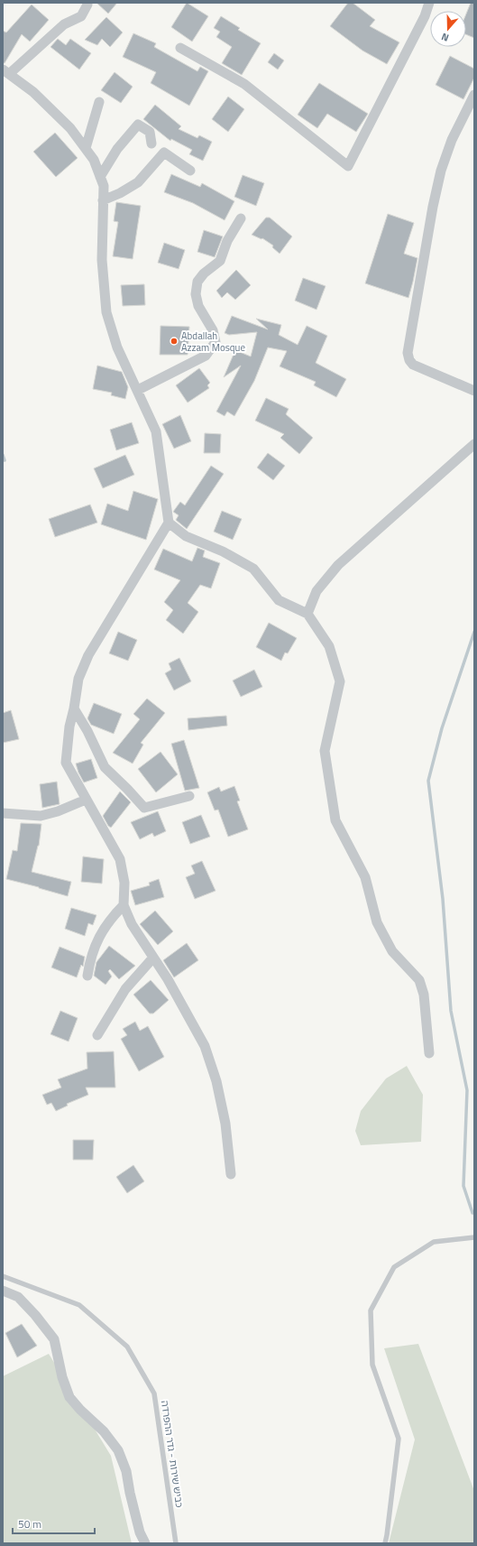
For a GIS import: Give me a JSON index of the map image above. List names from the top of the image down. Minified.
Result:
{"streets":{"lane":["כביש שירות - גדר ההפרדה"]},"places":["Abdallah Azzam Mosque"],"scale_bar":"50 m","north":"bottom"}
